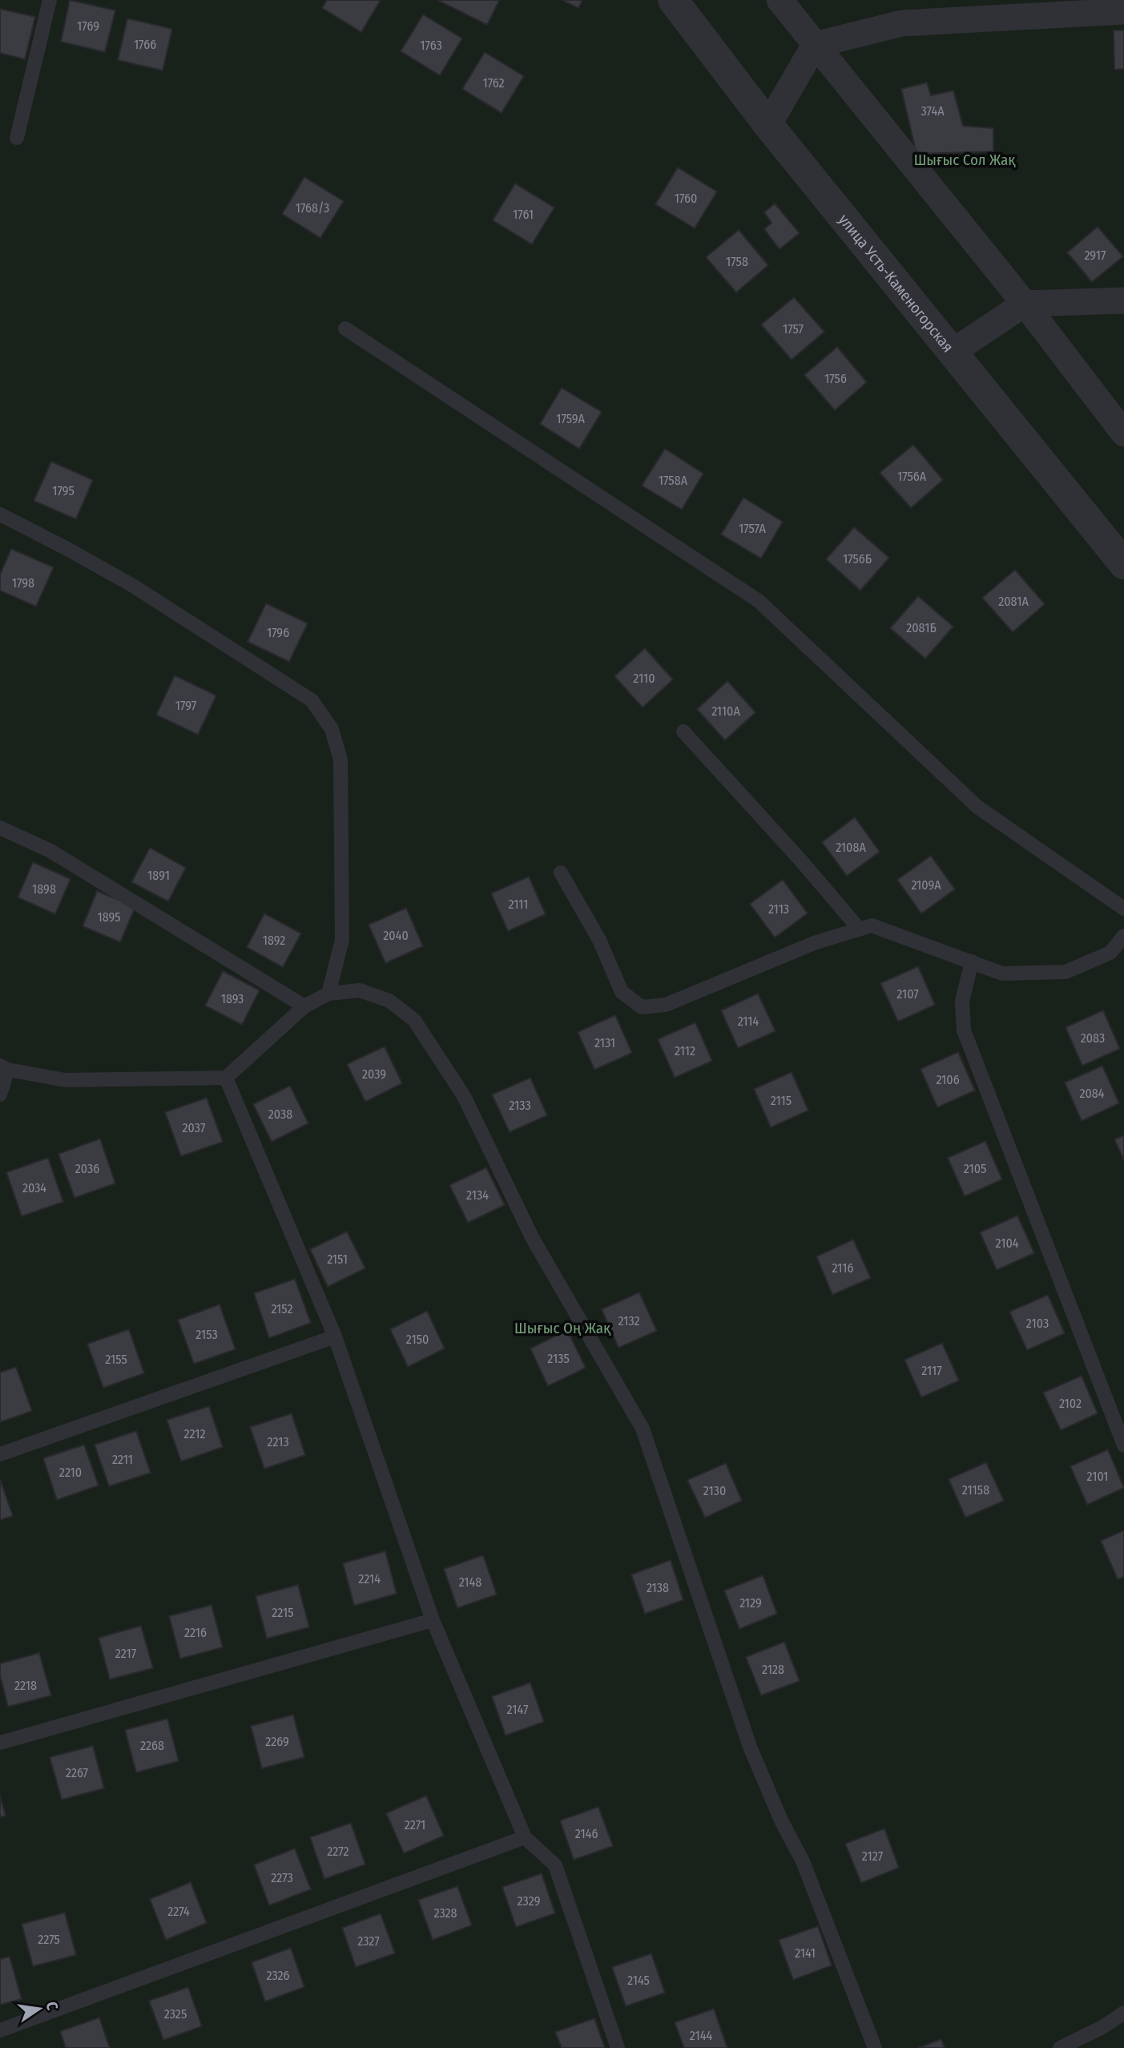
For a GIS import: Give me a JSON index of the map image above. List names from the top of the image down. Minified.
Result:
{"streets":{"street":["улица Усть-Каменогорская"]},"parks":["Шығыс Сол Жақ","Шығыс Оң Жақ"],"house_numbers":["1769","1766","1763","1762","374А","1760","1768/3","1761","2917","1758","1757","1756","1759А","1756А","1758А","1795","1757А","1756Б","1798","2081А","2081Б","1796","2110","1797","2110А","2108А","1891","2109А","1898","2111","2113","1895","2040","1892","2107","1893","2114","2083","2131","2112","2039","2106","2084","2115","2133","2038","2037","2036","2105","2034","2134","2104","2151","2116","2152","2132","2103","2153","2150","2135","2155","2117","2102","2212","2213","2211","2210","2101","21158","2130","2214","2148","2138","2129","2215","2216","2217","2128","2218","2147","2269","2268","2267","2271","2146","2272","2127","2273","2329","2274","2328","2275","2327","2141","2326","2145","2325","2144"],"north":"right"}
